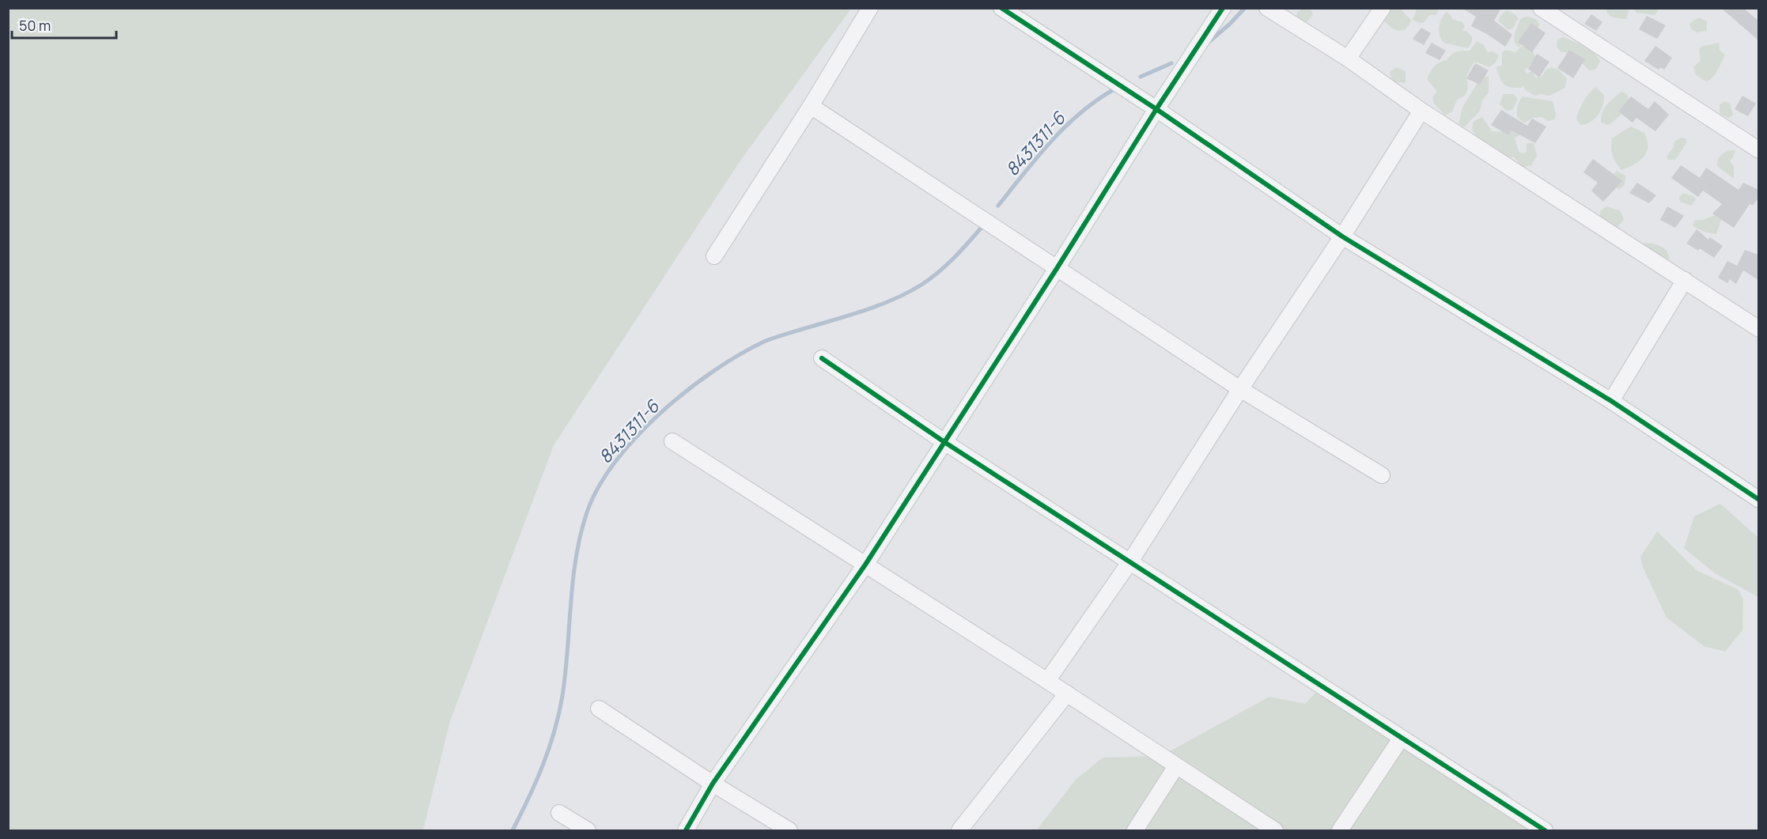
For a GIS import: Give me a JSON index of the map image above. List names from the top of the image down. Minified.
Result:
{"water":["8431311-6"],"scale_bar":"50 m"}
